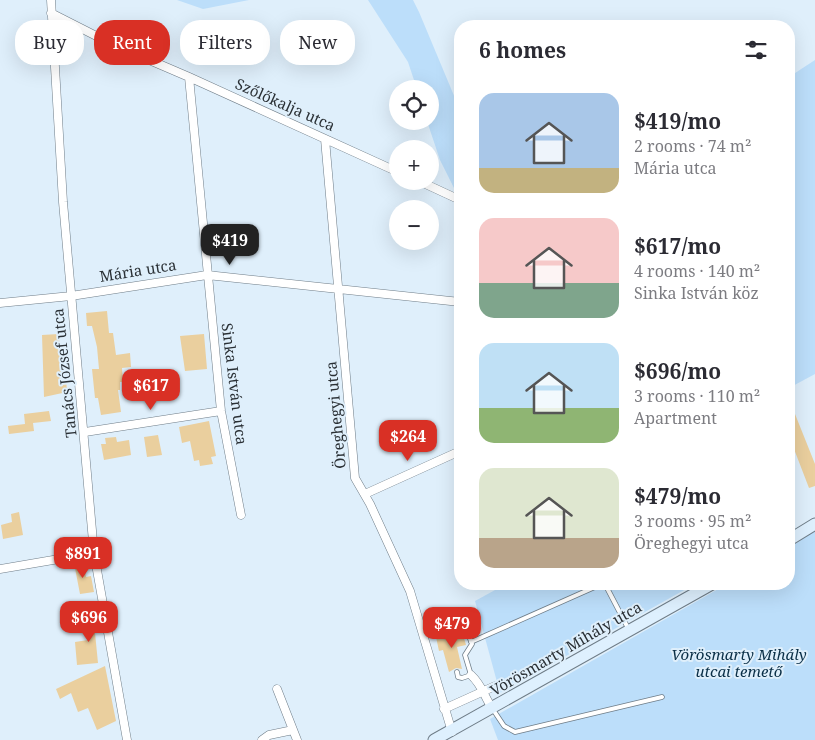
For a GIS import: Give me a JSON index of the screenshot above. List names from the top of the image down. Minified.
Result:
{"streets":{"main road":["Vörösmarty Mihály utca"],"street":["Szőlőkalja utca","Mária utca","Tanács József utca","Sinka István utca","Öreghegyi utca"]},"crossings":[["Szőlőkalja utca","Tanács József utca"],["Szőlőkalja utca","Sinka István utca"],["Szőlőkalja utca","Öreghegyi utca"],["Mária utca","Tanács József utca"],["Mária utca","Sinka István utca"],["Mária utca","Öreghegyi utca"],["Öreghegyi utca","Vörösmarty Mihály utca"]],"parks":["Vörösmarty Mihály utcai temető"],"page":{"chip":["Buy","Rent","Filters","New"],"heading":"6 homes","map_buttons":["+","−"],"list":[{"name":"$419/mo","note":"2 rooms · 74 m² · Mária utca"},{"name":"$617/mo","note":"4 rooms · 140 m² · Sinka István köz"},{"name":"$696/mo","note":"3 rooms · 110 m² · Apartment"},{"name":"$479/mo","note":"3 rooms · 95 m² · Öreghegyi utca"}],"price":["$419","$617","$264","$891","$696","$479"]}}
